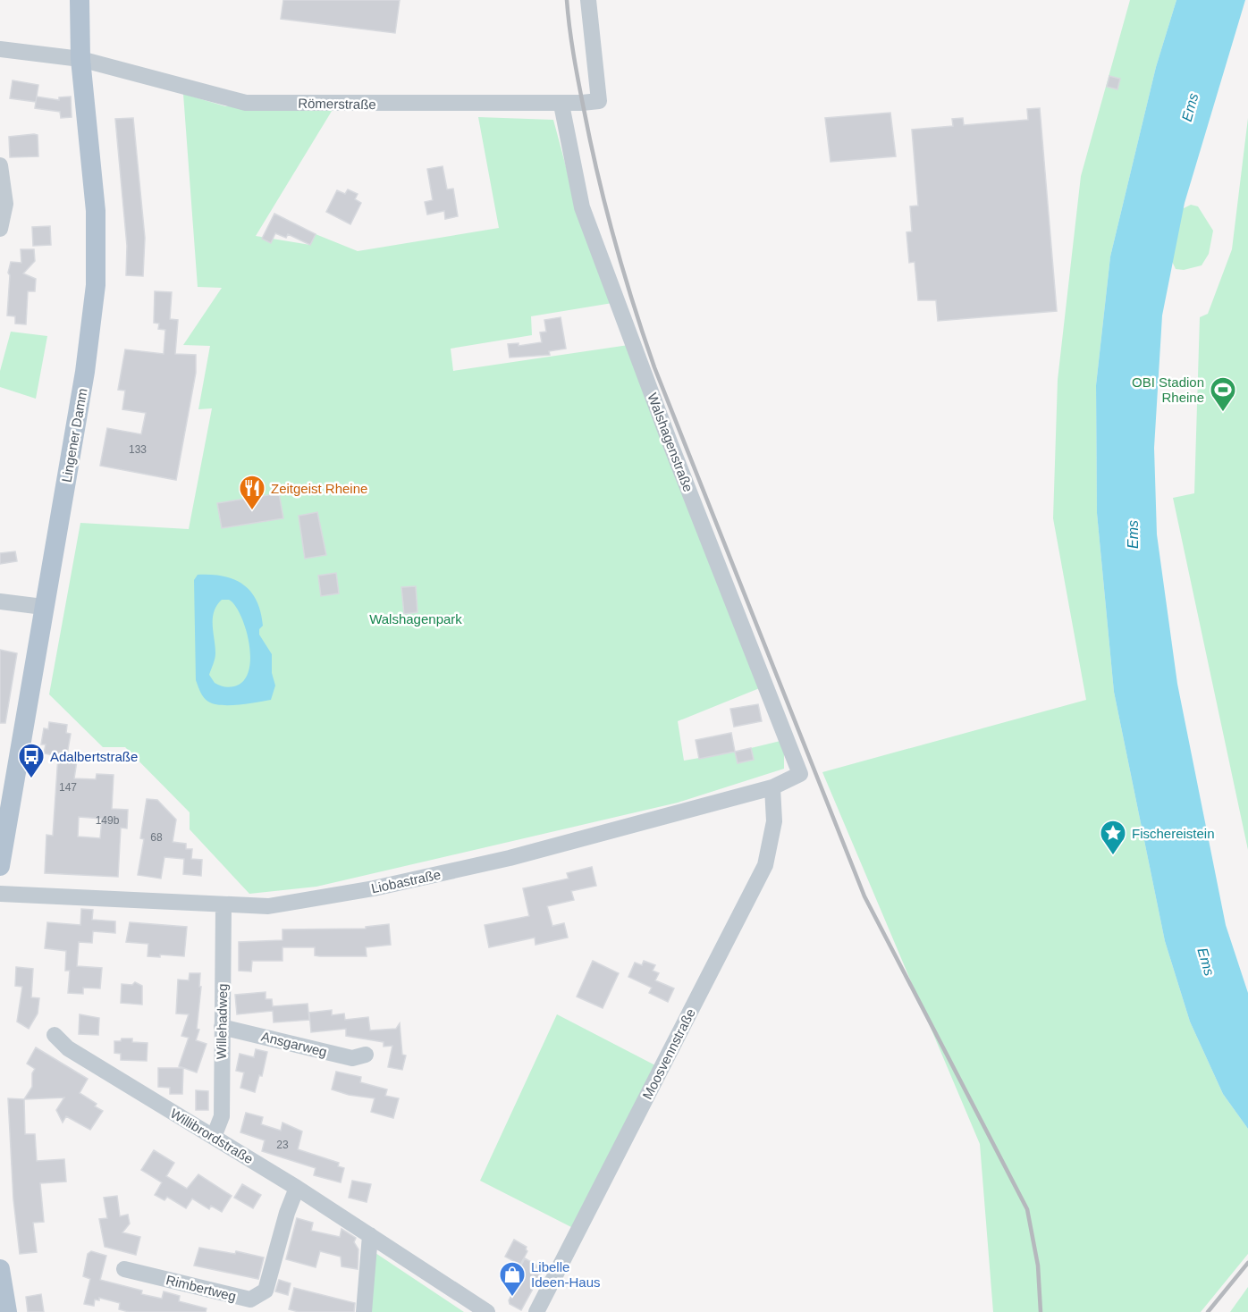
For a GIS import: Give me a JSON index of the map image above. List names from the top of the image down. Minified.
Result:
{"streets":{"main road":["Lingener Damm"],"street":["Römerstraße","Walshagenstraße","Liobastraße","Willehadweg","Ansgarweg","Moosvennstraße","Willibrordstraße","Rimbertweg"]},"crossings":[["Römerstraße","Lingener Damm"],["Römerstraße","Walshagenstraße"],["Walshagenstraße","Liobastraße"],["Liobastraße","Willehadweg"],["Liobastraße","Moosvennstraße"],["Willehadweg","Ansgarweg"],["Willehadweg","Willibrordstraße"],["Willibrordstraße","Rimbertweg"]],"water":["Ems"],"parks":["Walshagenpark"],"places":{"sports":["OBI Stadion Rheine"],"restaurant":["Zeitgeist Rheine"],"bus stop":["Adalbertstraße"],"place":["Fischereistein"],"shop":["Libelle Ideen-Haus"]},"house_numbers":["133","147","149b","68","23"]}
